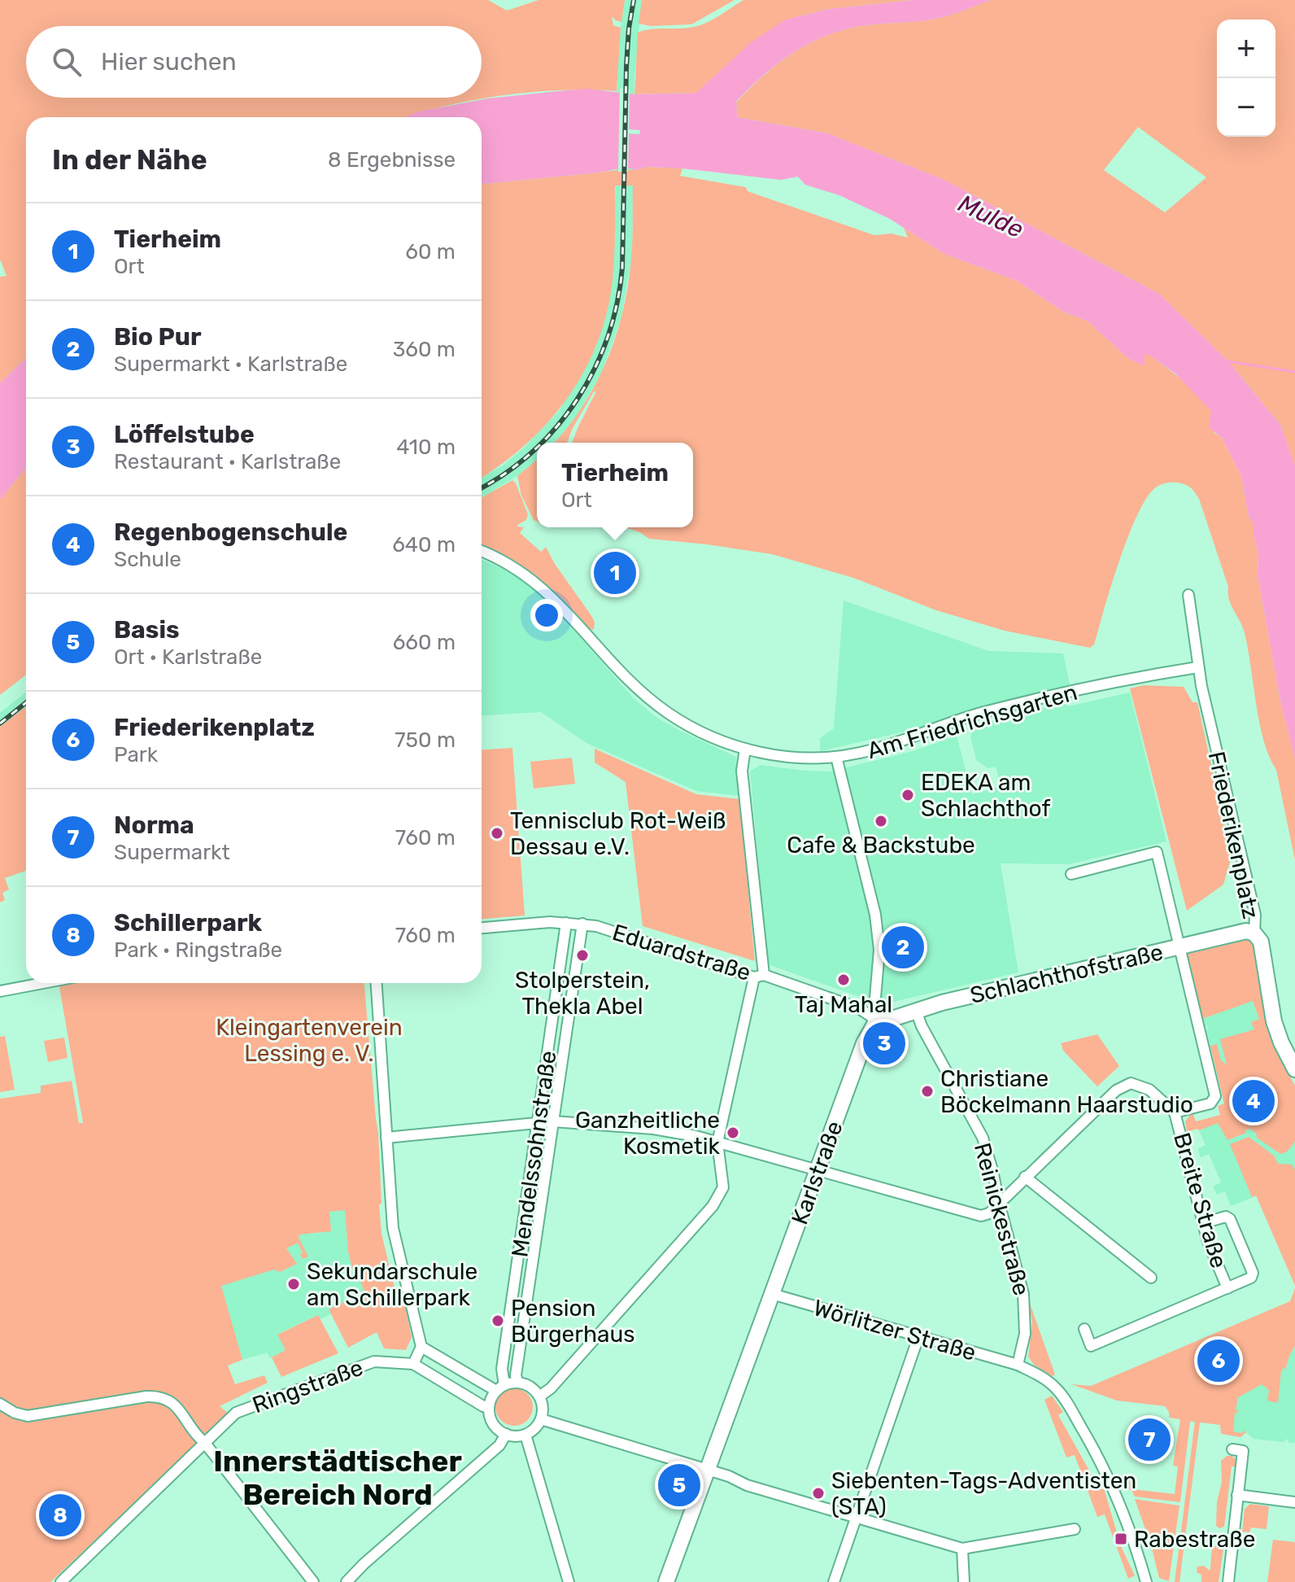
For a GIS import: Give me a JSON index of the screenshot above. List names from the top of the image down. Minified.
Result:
{"streets":{"main road":["Friederikenplatz","Schlachthofstraße","Karlstraße"],"street":["Am Friedrichsgarten","Eduardstraße","Mendelssohnstraße","Breite Straße","Reinickestraße","Wörlitzer Straße","Ringstraße"]},"crossings":[["Am Friedrichsgarten","Friederikenplatz"],["Friederikenplatz","Schlachthofstraße"],["Eduardstraße","Schlachthofstraße"],["Eduardstraße","Mendelssohnstraße"],["Eduardstraße","Karlstraße"],["Schlachthofstraße","Karlstraße"],["Schlachthofstraße","Reinickestraße"],["Mendelssohnstraße","Ringstraße"],["Karlstraße","Wörlitzer Straße"],["Reinickestraße","Wörlitzer Straße"]],"districts":["Innerstädtischer Bereich Nord"],"water":["Mulde"],"parks":["Kleingartenverein Lessing e. V."],"places":{"other":["EDEKA am Schlachthof","Cafe & Backstube","Tennisclub Rot-Weiß Dessau e.V.","Stolperstein, Thekla Abel","Taj Mahal","Christiane Böckelmann Haarstudio","Ganzheitliche Kosmetik","Sekundarschule am Schillerpark","Pension Bürgerhaus","Siebenten-Tags-Adventisten (STA)"],"transit":["Rabestraße"]},"page":{"map_buttons":["+","−"],"search":"Hier suchen","heading":["In der Nähe","8 Ergebnisse"],"list":[{"mark":"1","name":"Tierheim","note":"Ort","value":"60 m"},{"mark":"2","name":"Bio Pur","note":"Supermarkt · Karlstraße","value":"360 m"},{"mark":"3","name":"Löffelstube","note":"Restaurant · Karlstraße","value":"410 m"},{"mark":"4","name":"Regenbogenschule","note":"Schule","value":"640 m"},{"mark":"5","name":"Basis","note":"Ort · Karlstraße","value":"660 m"},{"mark":"6","name":"Friederikenplatz","note":"Park","value":"750 m"},{"mark":"7","name":"Norma","note":"Supermarkt","value":"760 m"},{"mark":"8","name":"Schillerpark","note":"Park · Ringstraße","value":"760 m"}],"popup":["Tierheim","Ort"],"pins":["1","2","3","4","6","7","5","8"]}}
